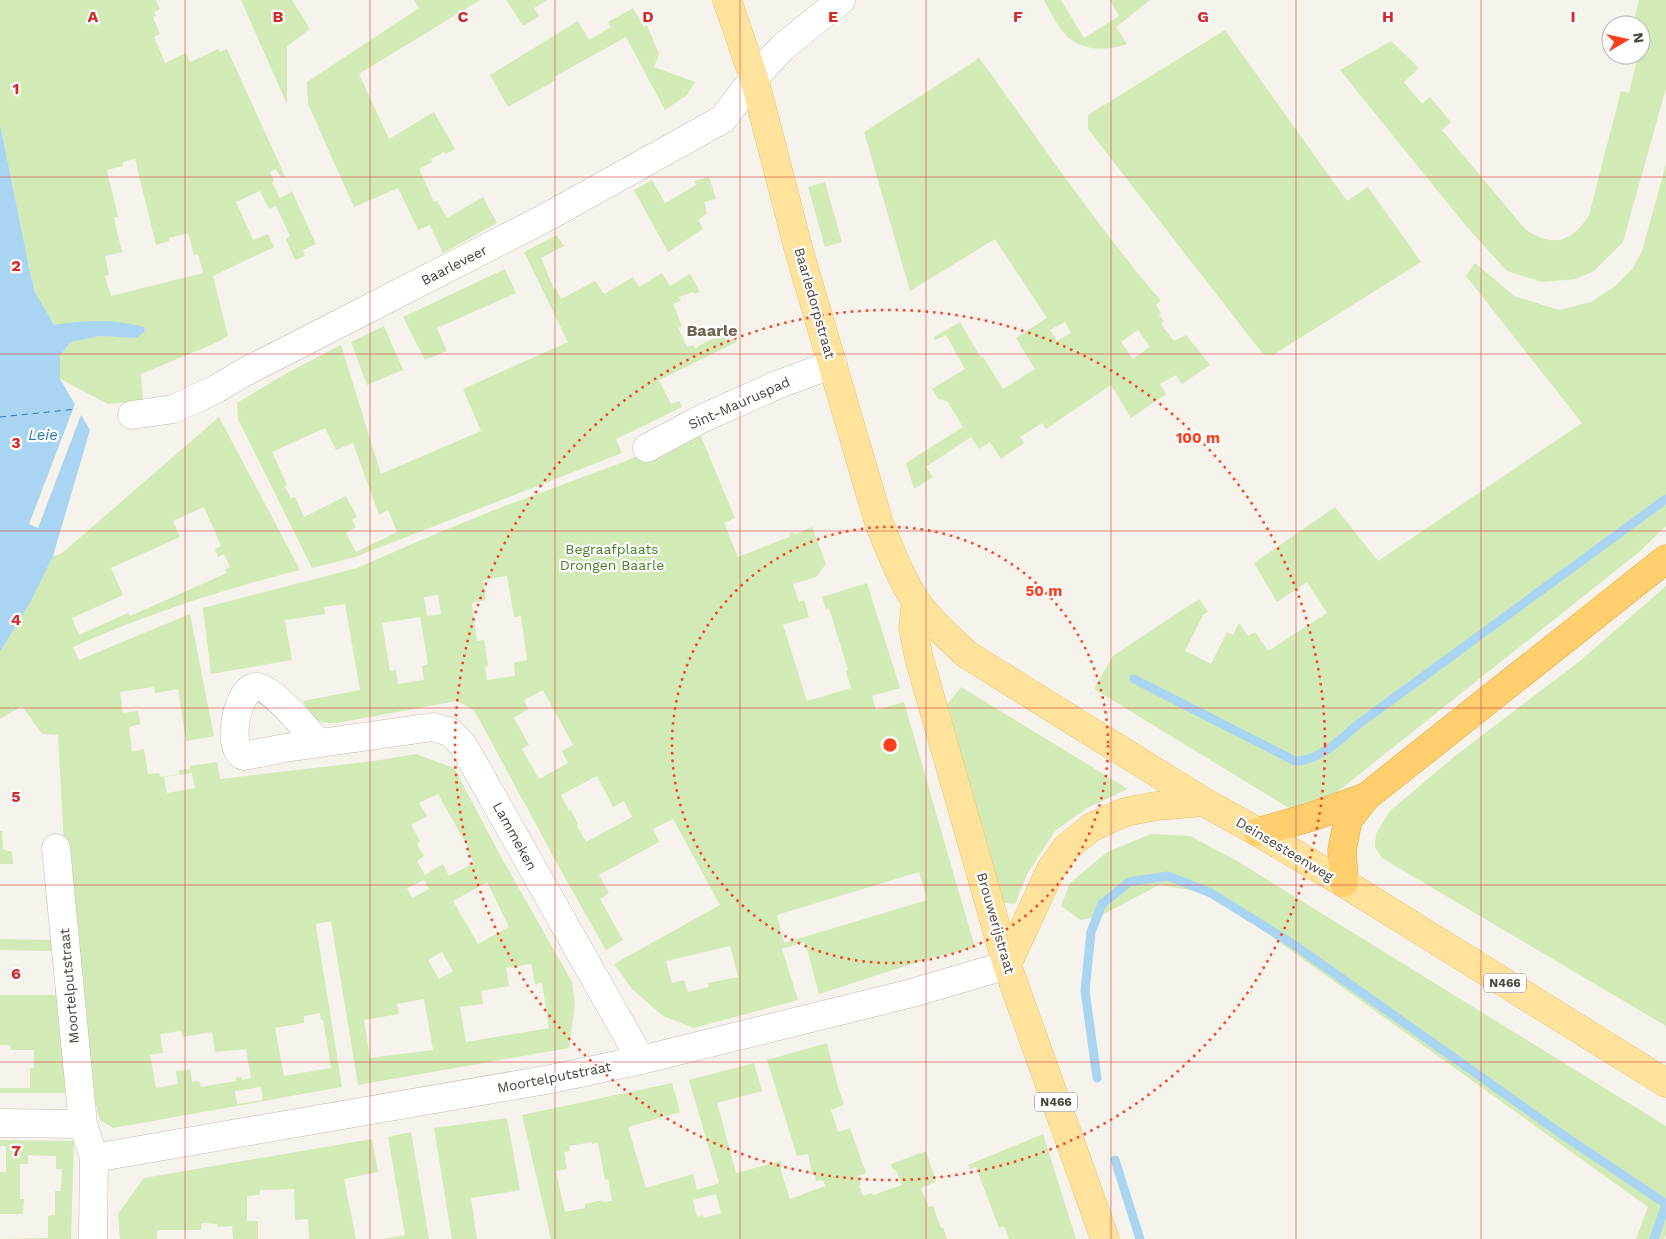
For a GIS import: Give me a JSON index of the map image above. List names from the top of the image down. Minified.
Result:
{"streets":{"main road":["Baarledorpstraat","Deinsesteenweg","Brouwerijstraat","N466"],"street":["Baarleveer","Sint-Mauruspad","Lammeken","Moortelputstraat"]},"crossings":[["Baarleveer","Baarledorpstraat"],["Baarledorpstraat","Sint-Mauruspad"],["Baarledorpstraat","Deinsesteenweg"],["Baarledorpstraat","Brouwerijstraat"],["Lammeken","Moortelputstraat"],["Deinsesteenweg","Brouwerijstraat"],["Brouwerijstraat","Moortelputstraat"]],"districts":["Baarle"],"water":["Leie"],"parks":["Begraafplaats Drongen Baarle"],"north":"right","grid":{"columns":["A","B","C","D","E","F","G","H","I"],"rows":["1","2","3","4","5","6","7"]},"rings":["100 m","50 m"]}
